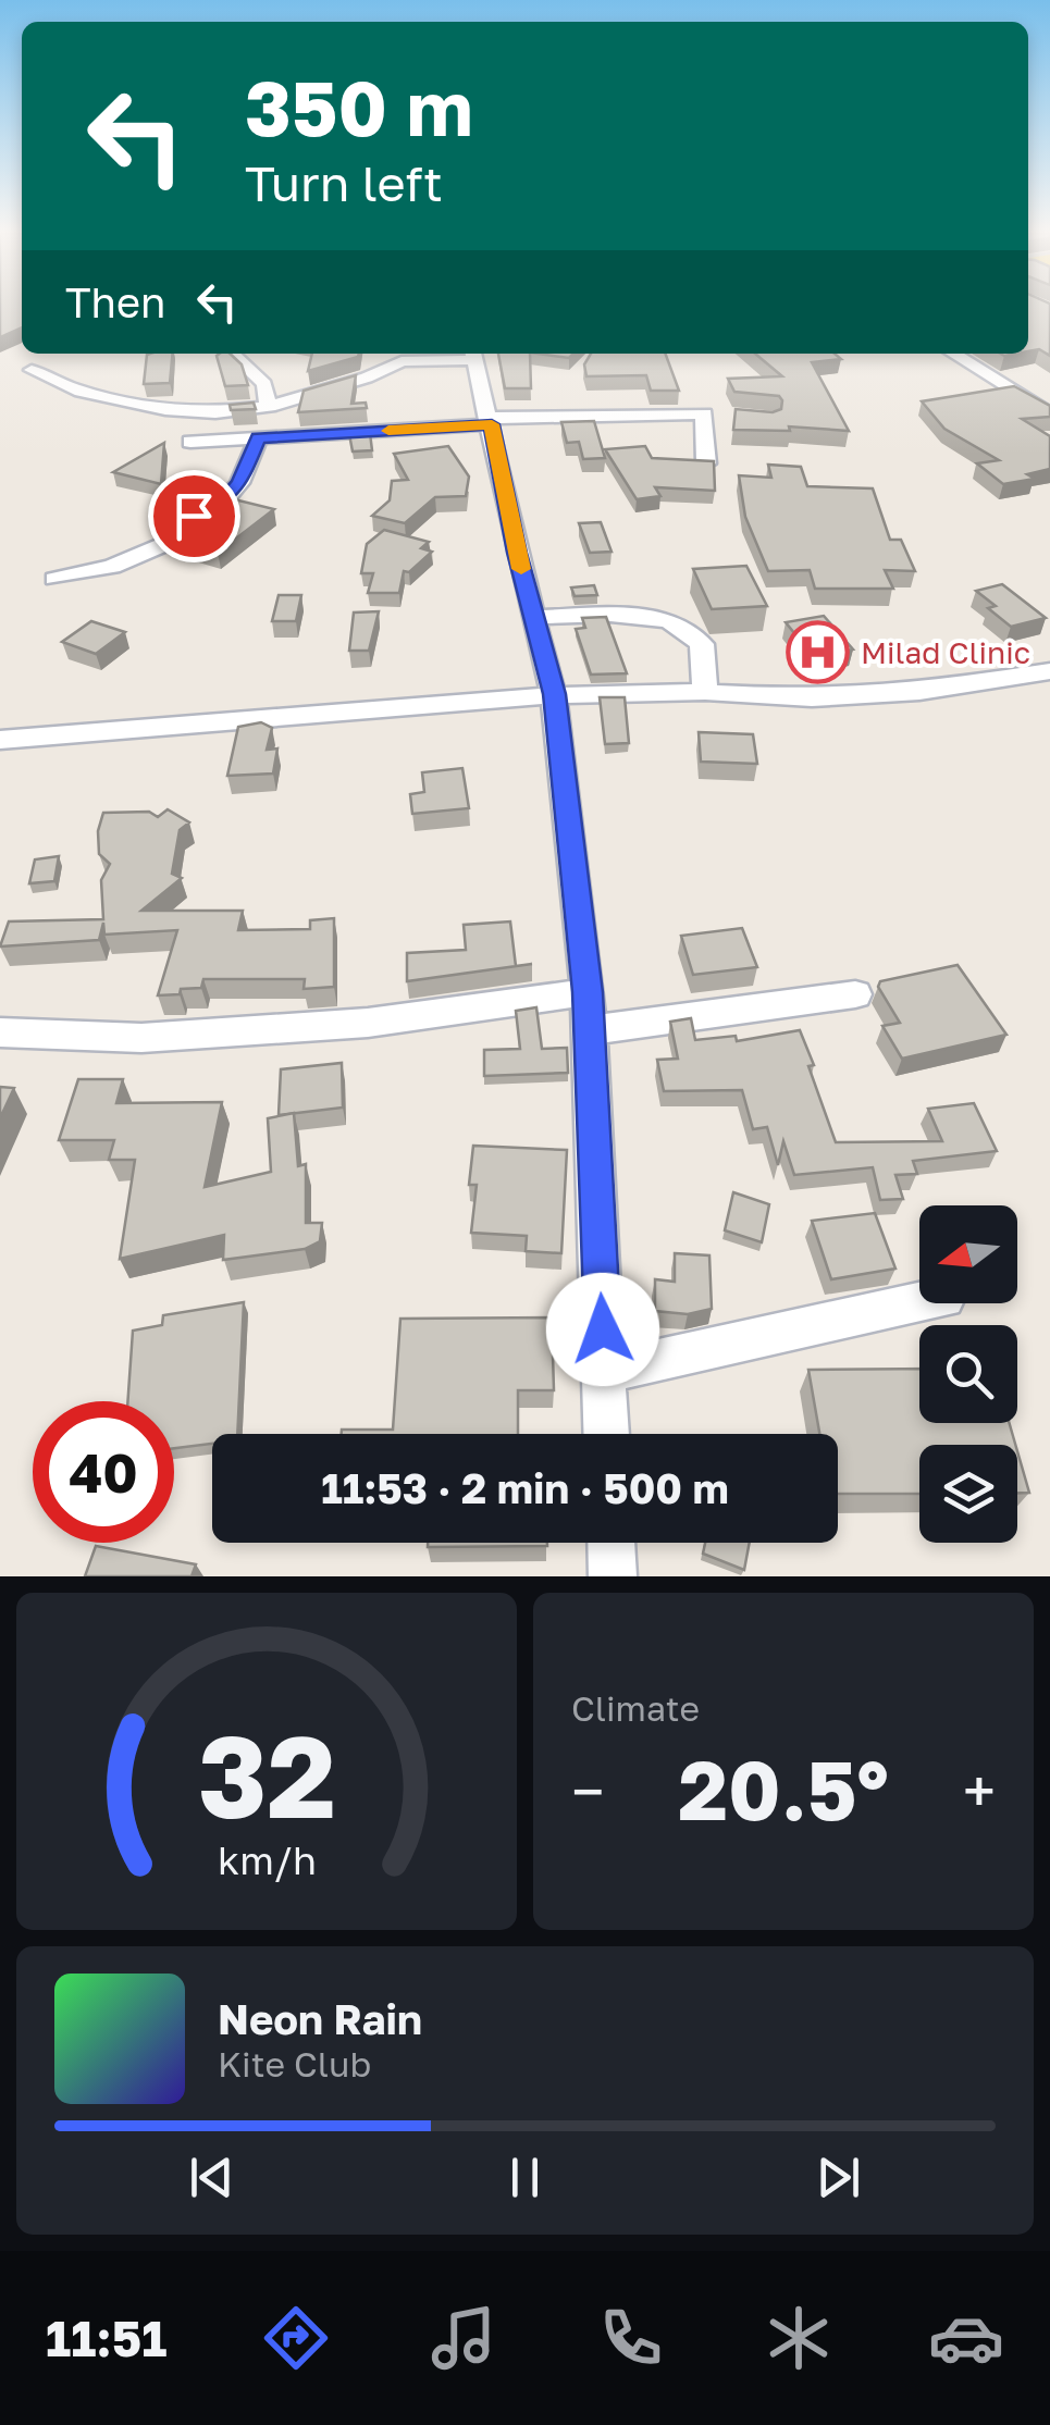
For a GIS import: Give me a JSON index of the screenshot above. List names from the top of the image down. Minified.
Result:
{"places":{"hospital":["Milad Clinic"]},"north":"left","page":{"turn":["350 m","Turn left"],"then":"Then","limit":"40","trip":"11:53 · 2 min · 500 m","tile":"Climate","heat":["−","20.5°","+"],"song":["Neon Rain","Kite Club"],"tabs":"11:51","gauge":["32","km/h"]}}
